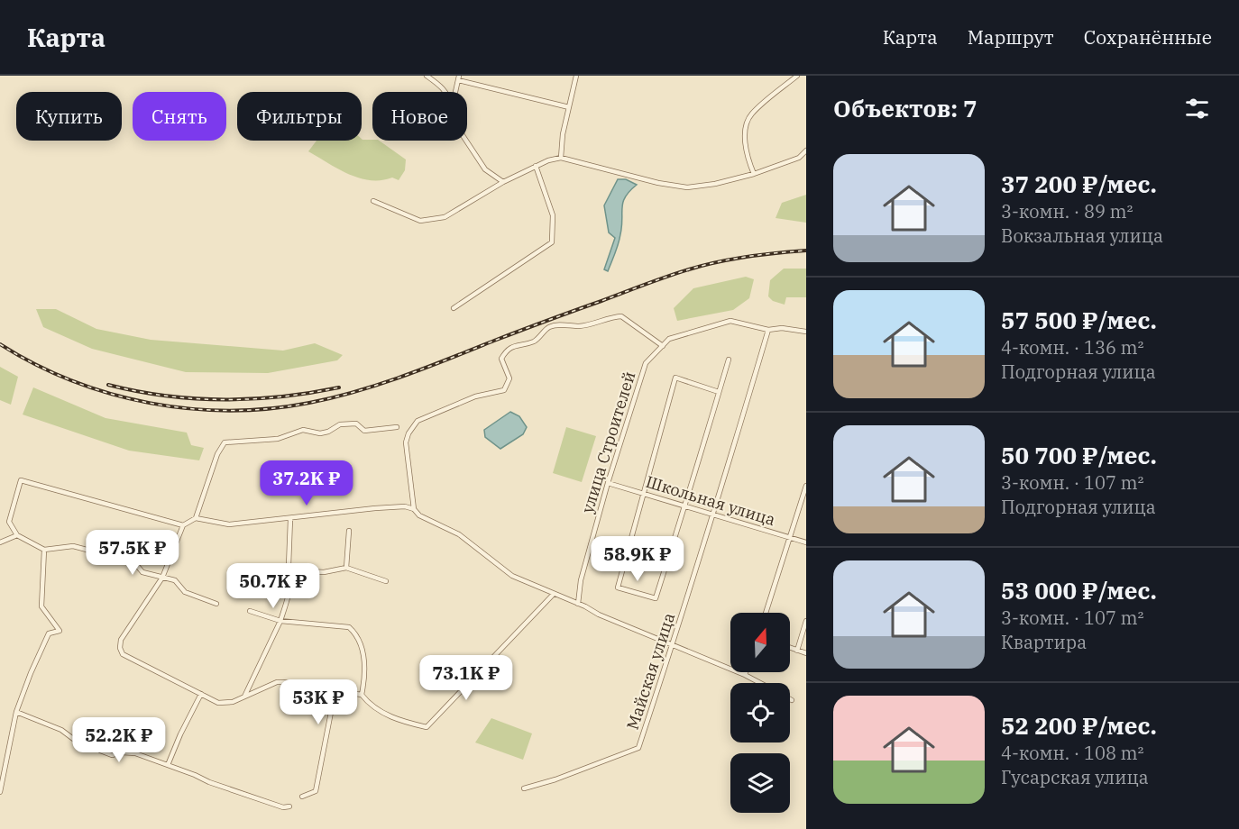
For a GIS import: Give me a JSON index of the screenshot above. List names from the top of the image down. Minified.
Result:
{"streets":{"street":["улица Строителей","Школьная улица","Майская улица"]},"crossings":[["улица Строителей","Школьная улица"],["улица Строителей","Майская улица"],["Школьная улица","Майская улица"]],"north":"top","page":{"header":"Карта","nav":["Карта","Маршрут","Сохранённые"],"heading":"Объектов: 7","chip":["Купить","Снять","Фильтры","Новое"],"list":[{"name":"37 200 ₽/мес.","note":"3-комн. · 89 m² · Вокзальная улица"},{"name":"57 500 ₽/мес.","note":"4-комн. · 136 m² · Подгорная улица"},{"name":"50 700 ₽/мес.","note":"3-комн. · 107 m² · Подгорная улица"},{"name":"53 000 ₽/мес.","note":"3-комн. · 107 m² · Квартира"},{"name":"52 200 ₽/мес.","note":"4-комн. · 108 m² · Гусарская улица"}],"price":["37.2K ₽","57.5K ₽","58.9K ₽","50.7K ₽","73.1K ₽","53K ₽","52.2K ₽"]}}
